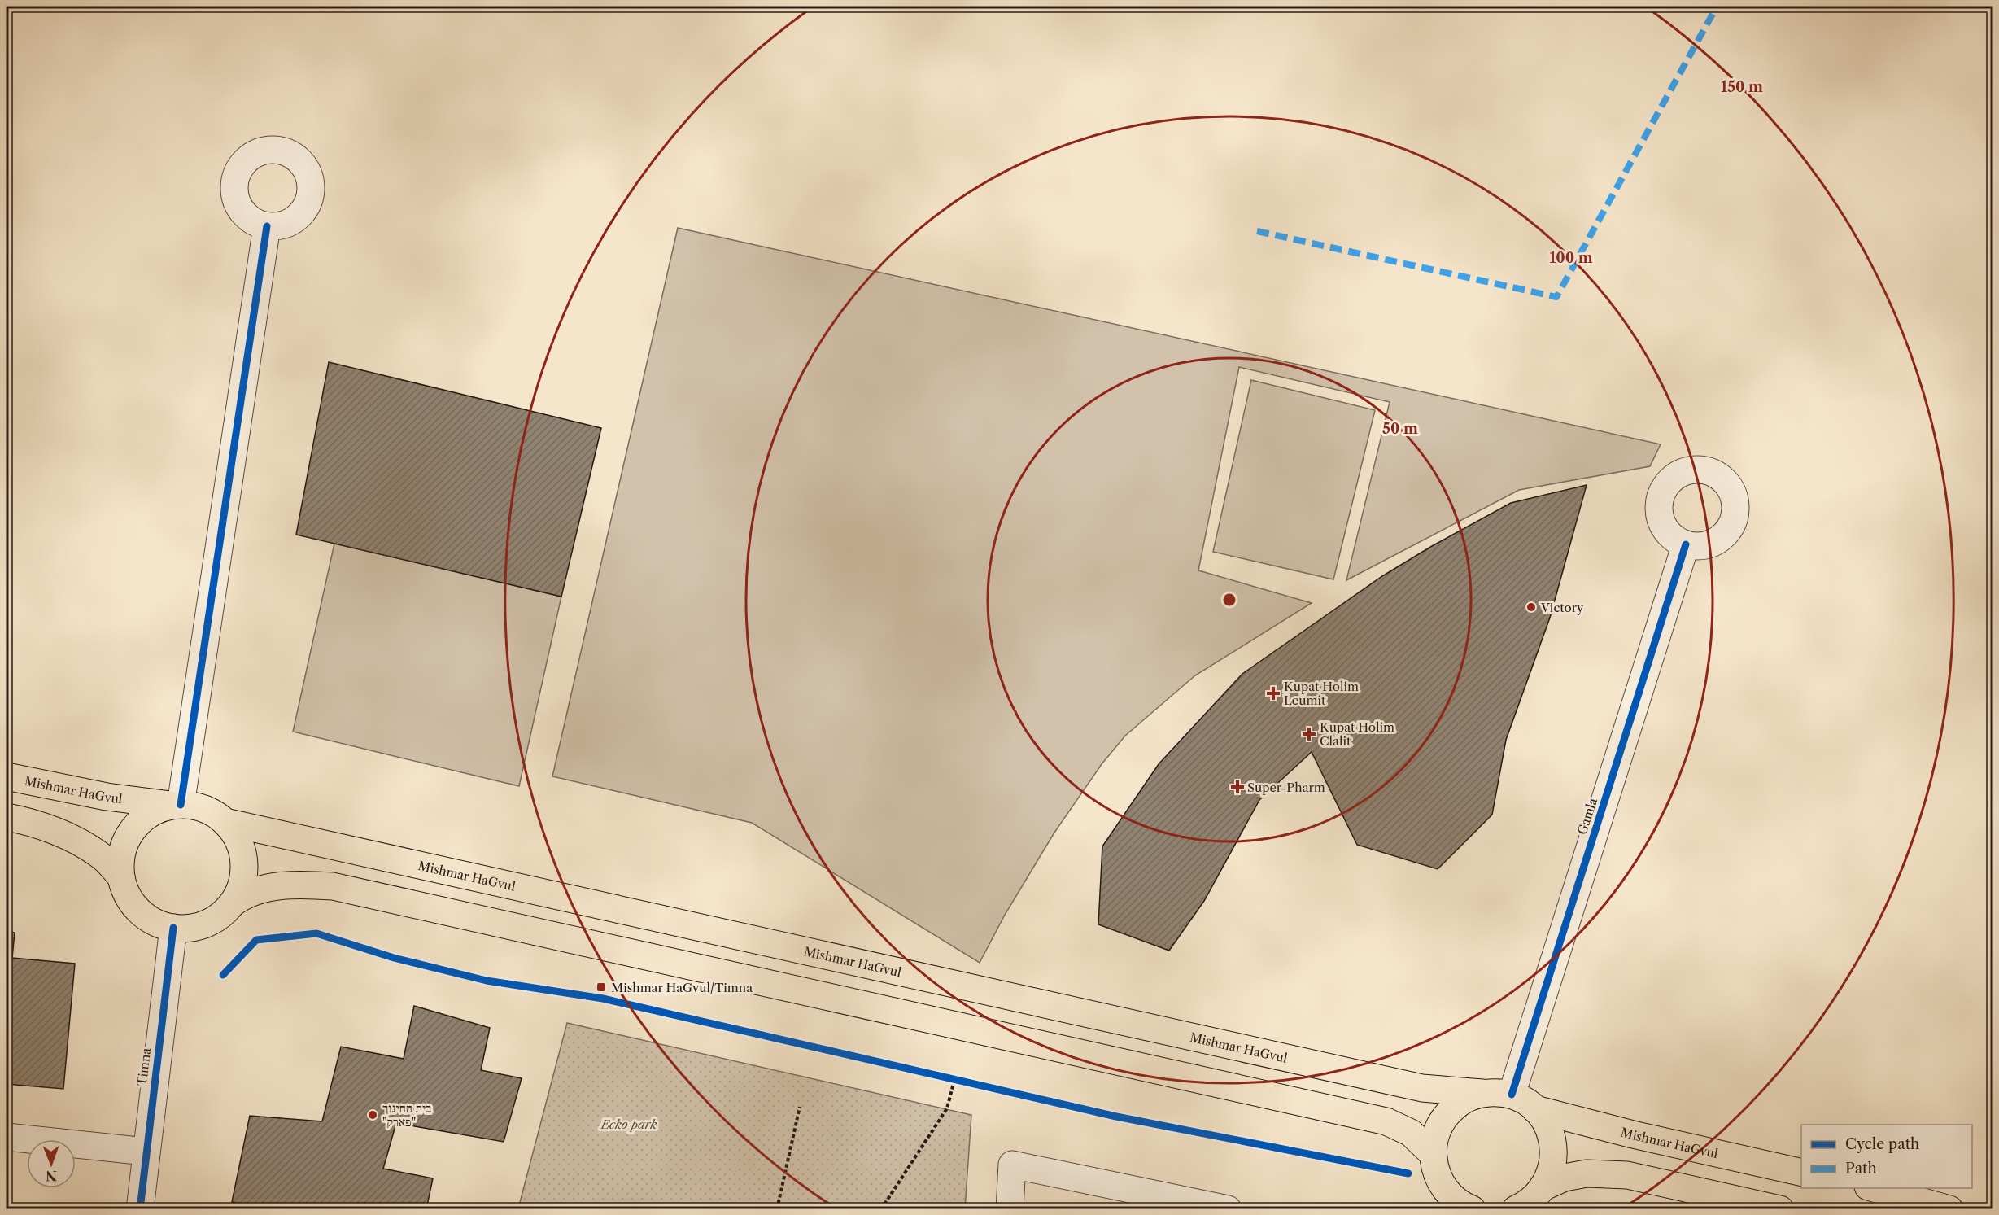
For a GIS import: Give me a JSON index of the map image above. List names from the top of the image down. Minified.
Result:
{"streets":{"main road":["Mishmar HaGvul"],"street":["Gamla","Timna"]},"crossings":[["Mishmar HaGvul","Gamla"],["Mishmar HaGvul","Timna"]],"parks":["Ecko park"],"places":{"other":["Victory","בית החינוך \"פארק\""],"health":["Kupat Holim Leumit","Kupat Holim Clalit","Super-Pharm"],"transit":["Mishmar HaGvul/Timna"]},"legend":["Cycle path","Path"],"north":"bottom","rings":["150 m","100 m","50 m"]}
